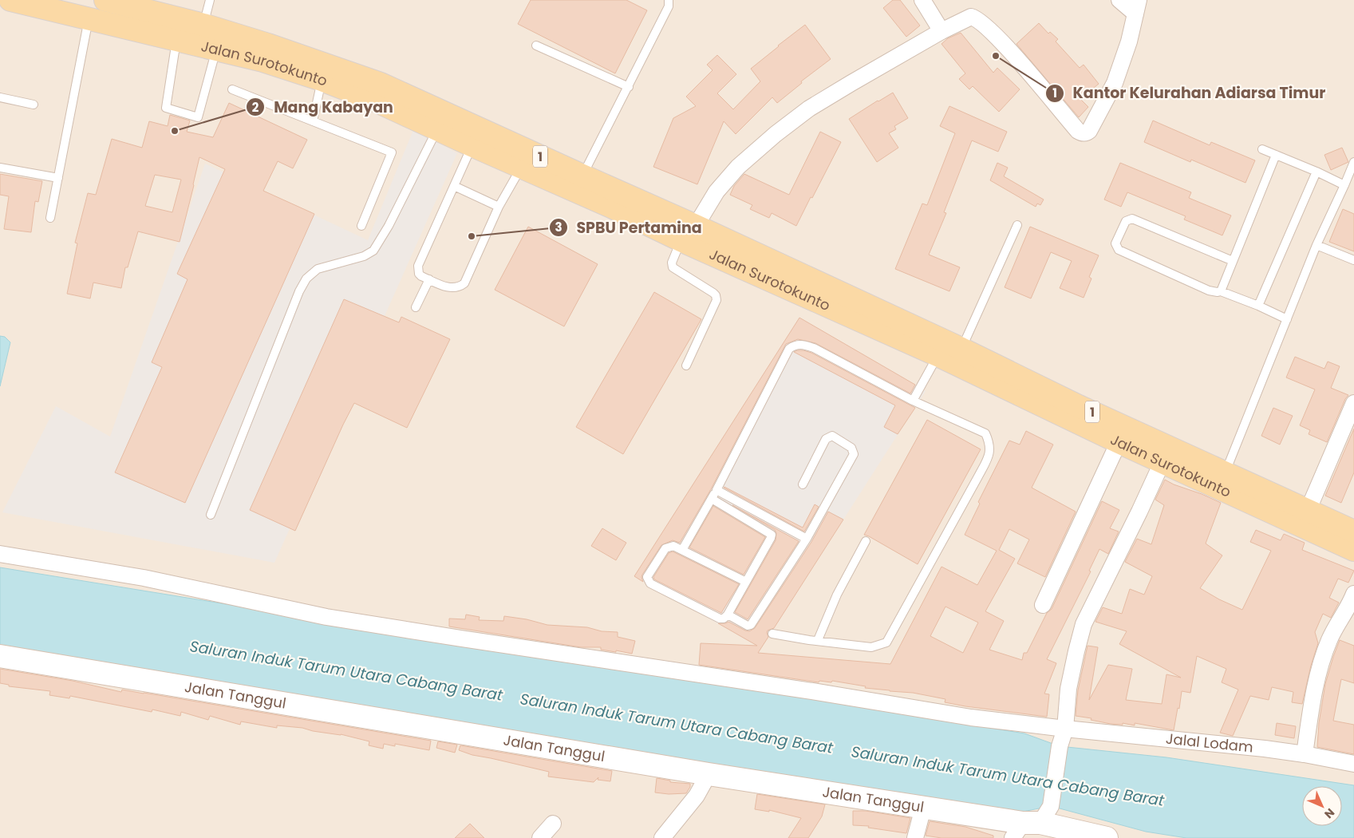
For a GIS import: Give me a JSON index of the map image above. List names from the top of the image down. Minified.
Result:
{"streets":{"main road":["Jalan Surotokunto","1"],"street":["Jalan Tanggul","Jalal Lodam"]},"water":["Saluran Induk Tarum Utara Cabang Barat"],"places":["Kantor Kelurahan Adiarsa Timur","Mang Kabayan","SPBU Pertamina"],"north":"bottom right"}
